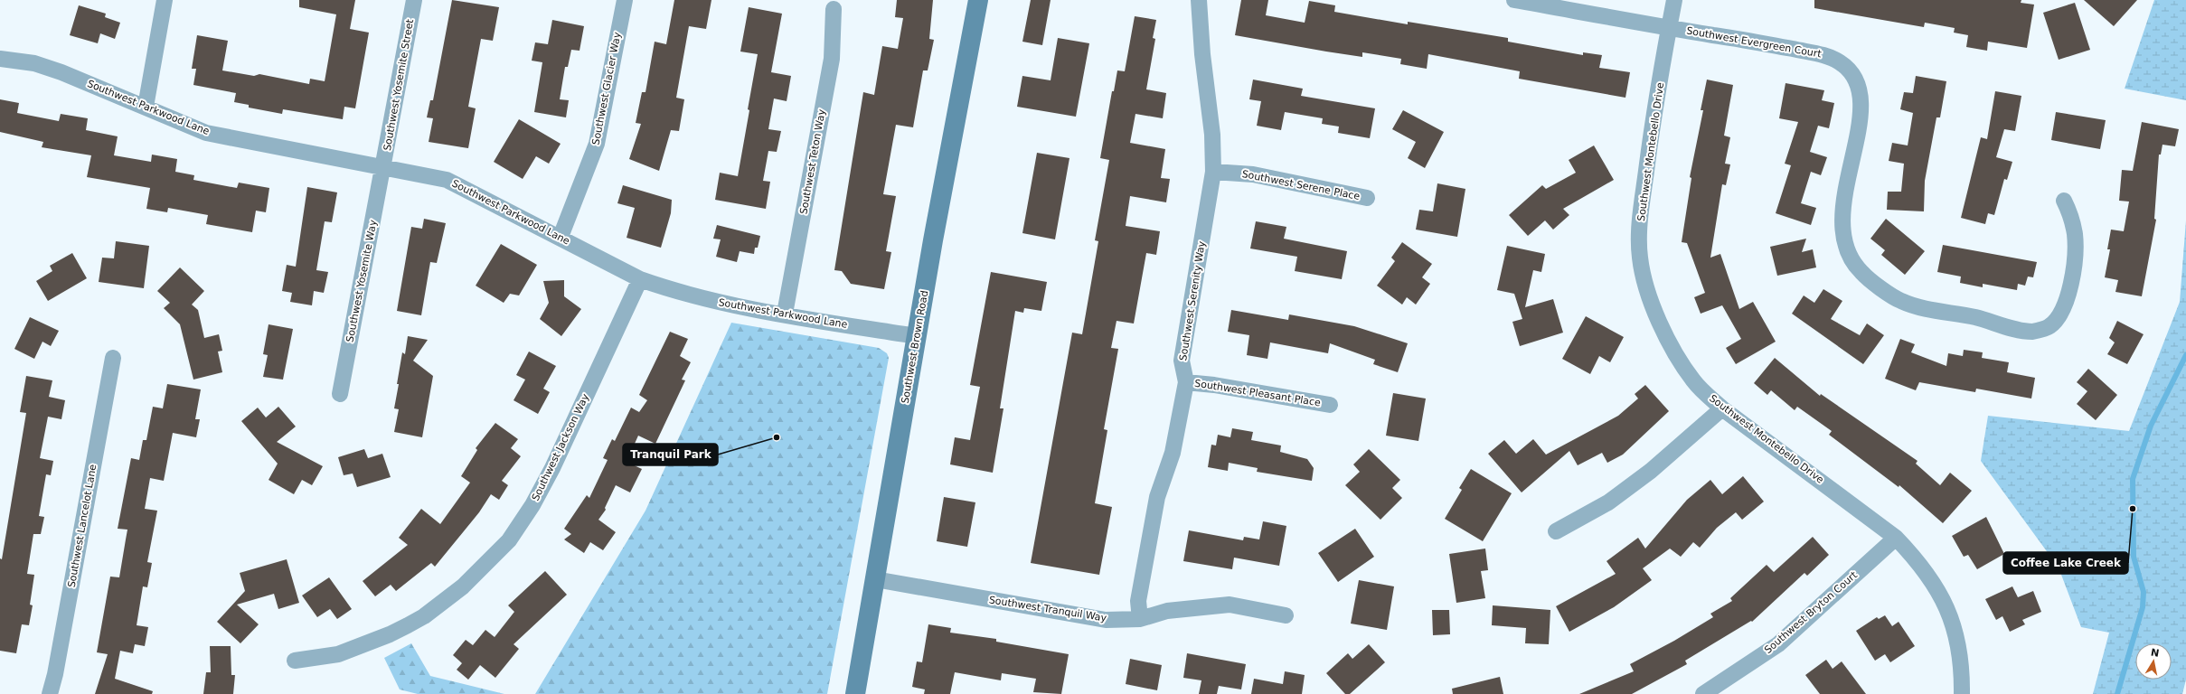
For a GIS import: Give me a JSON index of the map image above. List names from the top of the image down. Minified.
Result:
{"streets":{"street":["Southwest Evergreen Court","Southwest Yosemite Street","Southwest Glacier Way","Southwest Parkwood Lane","Southwest Montebello Drive","Southwest Teton Way","Southwest Serene Place","Southwest Yosemite Way","Southwest Serenity Way","Southwest Brown Road","Southwest Pleasant Place","Southwest Jackson Way","Southwest Lancelot Lane","Southwest Tranquil Way","Southwest Bryton Court"]},"crossings":[["Southwest Evergreen Court","Southwest Montebello Drive"],["Southwest Yosemite Street","Southwest Parkwood Lane"],["Southwest Yosemite Street","Southwest Yosemite Way"],["Southwest Glacier Way","Southwest Parkwood Lane"],["Southwest Parkwood Lane","Southwest Teton Way"],["Southwest Parkwood Lane","Southwest Yosemite Way"],["Southwest Parkwood Lane","Southwest Brown Road"],["Southwest Parkwood Lane","Southwest Jackson Way"],["Southwest Montebello Drive","Southwest Bryton Court"],["Southwest Serene Place","Southwest Serenity Way"],["Southwest Serenity Way","Southwest Pleasant Place"],["Southwest Serenity Way","Southwest Tranquil Way"],["Southwest Brown Road","Southwest Tranquil Way"]],"places":["Tranquil Park","Coffee Lake Creek"],"north":"top"}
